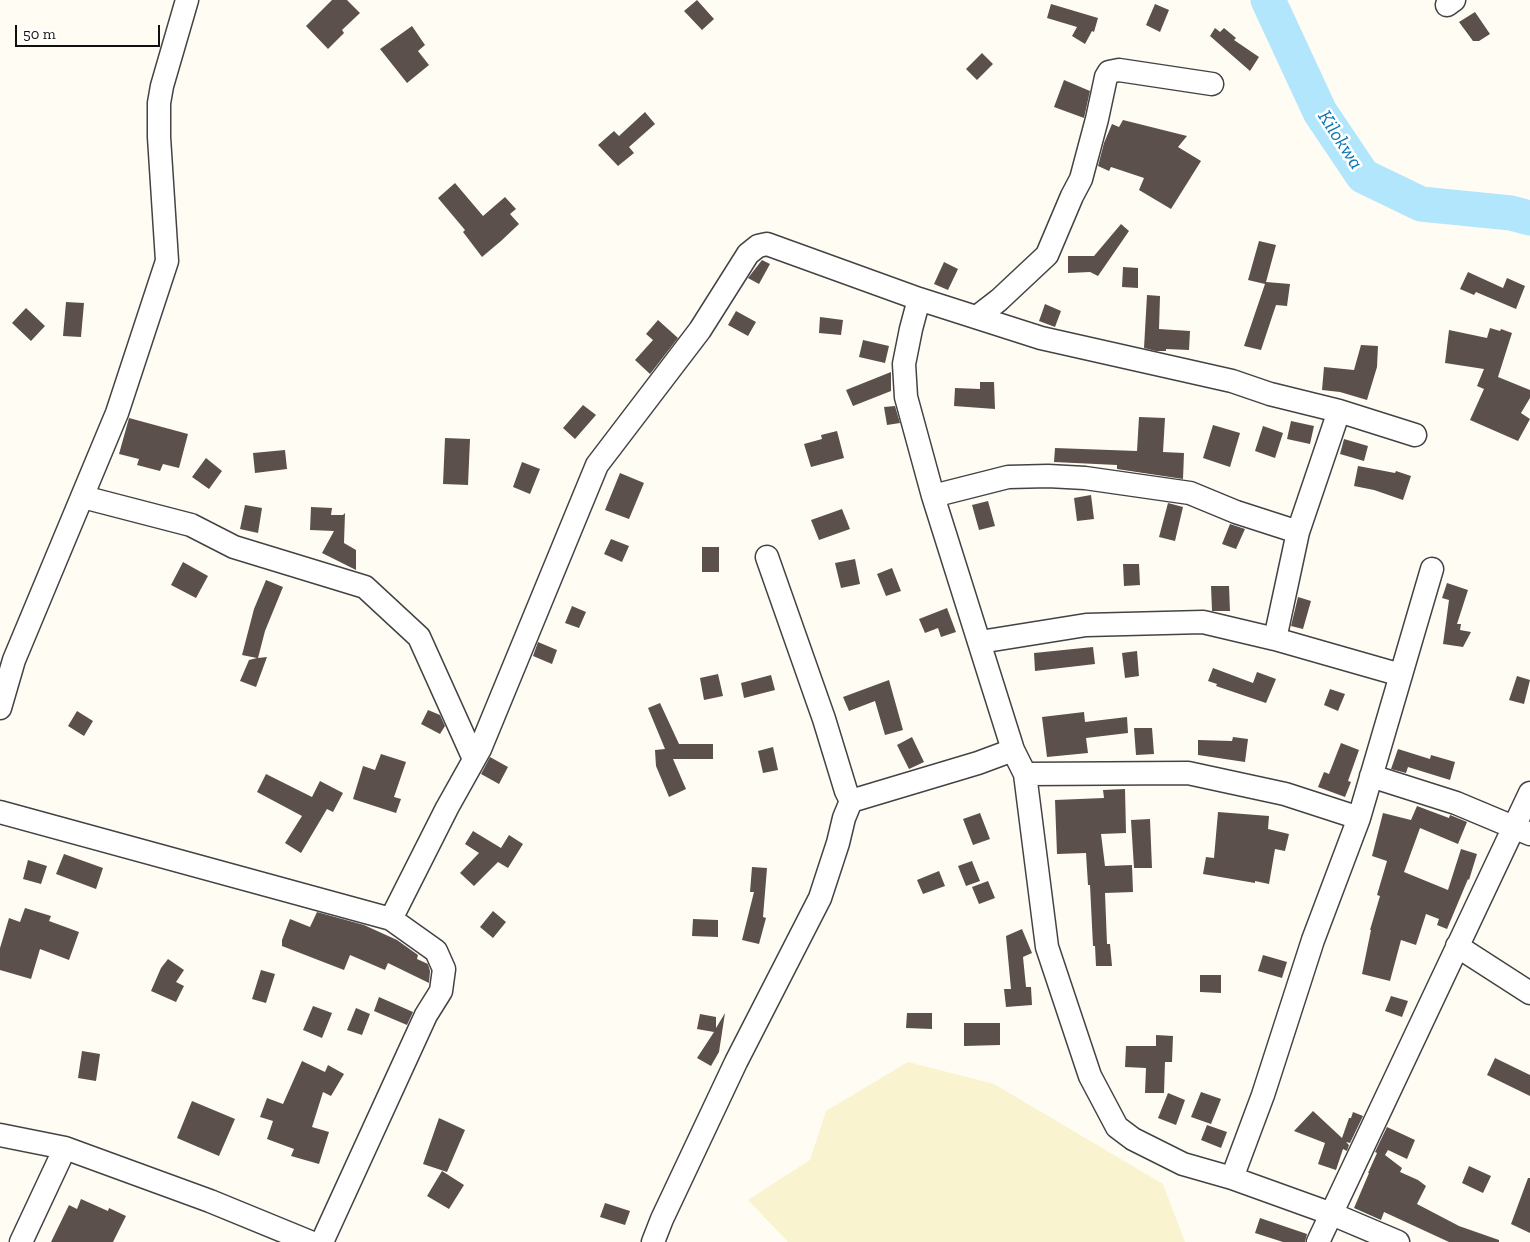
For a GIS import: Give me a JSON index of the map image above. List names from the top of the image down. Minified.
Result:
{"water":["Kilokwa"],"scale_bar":"50 m"}
